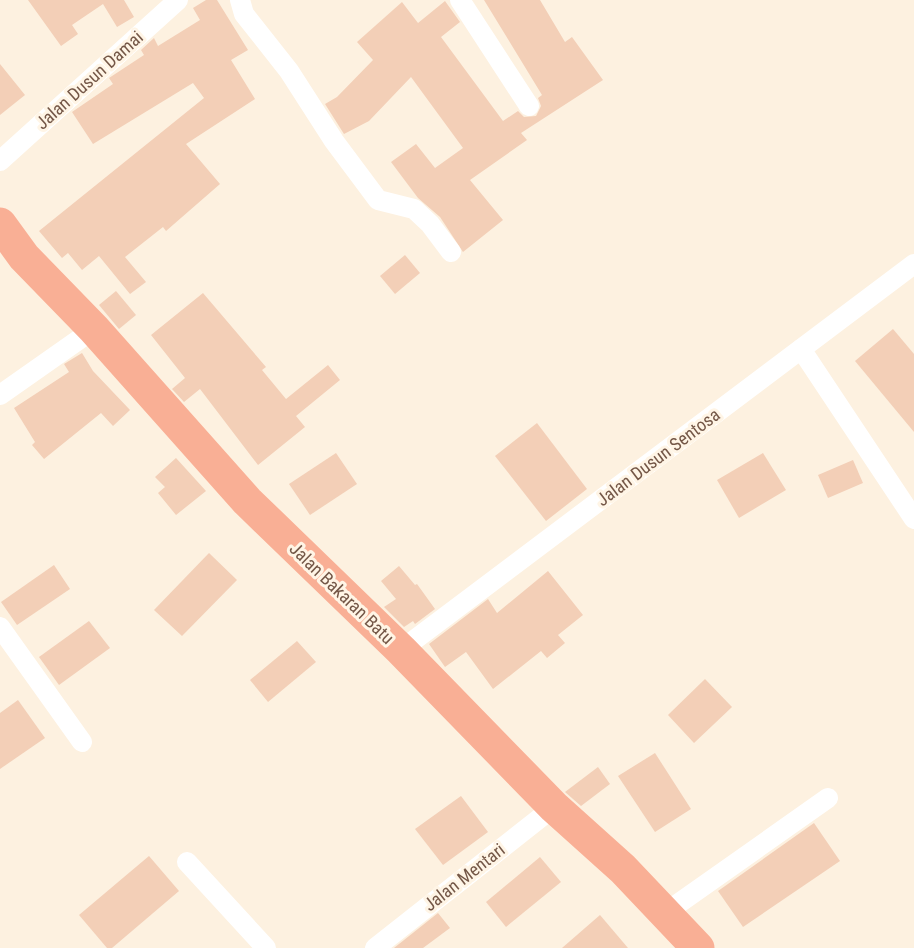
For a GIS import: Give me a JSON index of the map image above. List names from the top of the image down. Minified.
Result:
{"streets":{"highway":["Jalan Bakaran Batu"],"street":["Jalan Dusun Damai","Jalan Dusun Sentosa","Jalan Mentari"]},"crossings":[["Jalan Dusun Sentosa","Jalan Bakaran Batu"],["Jalan Bakaran Batu","Jalan Mentari"]]}
